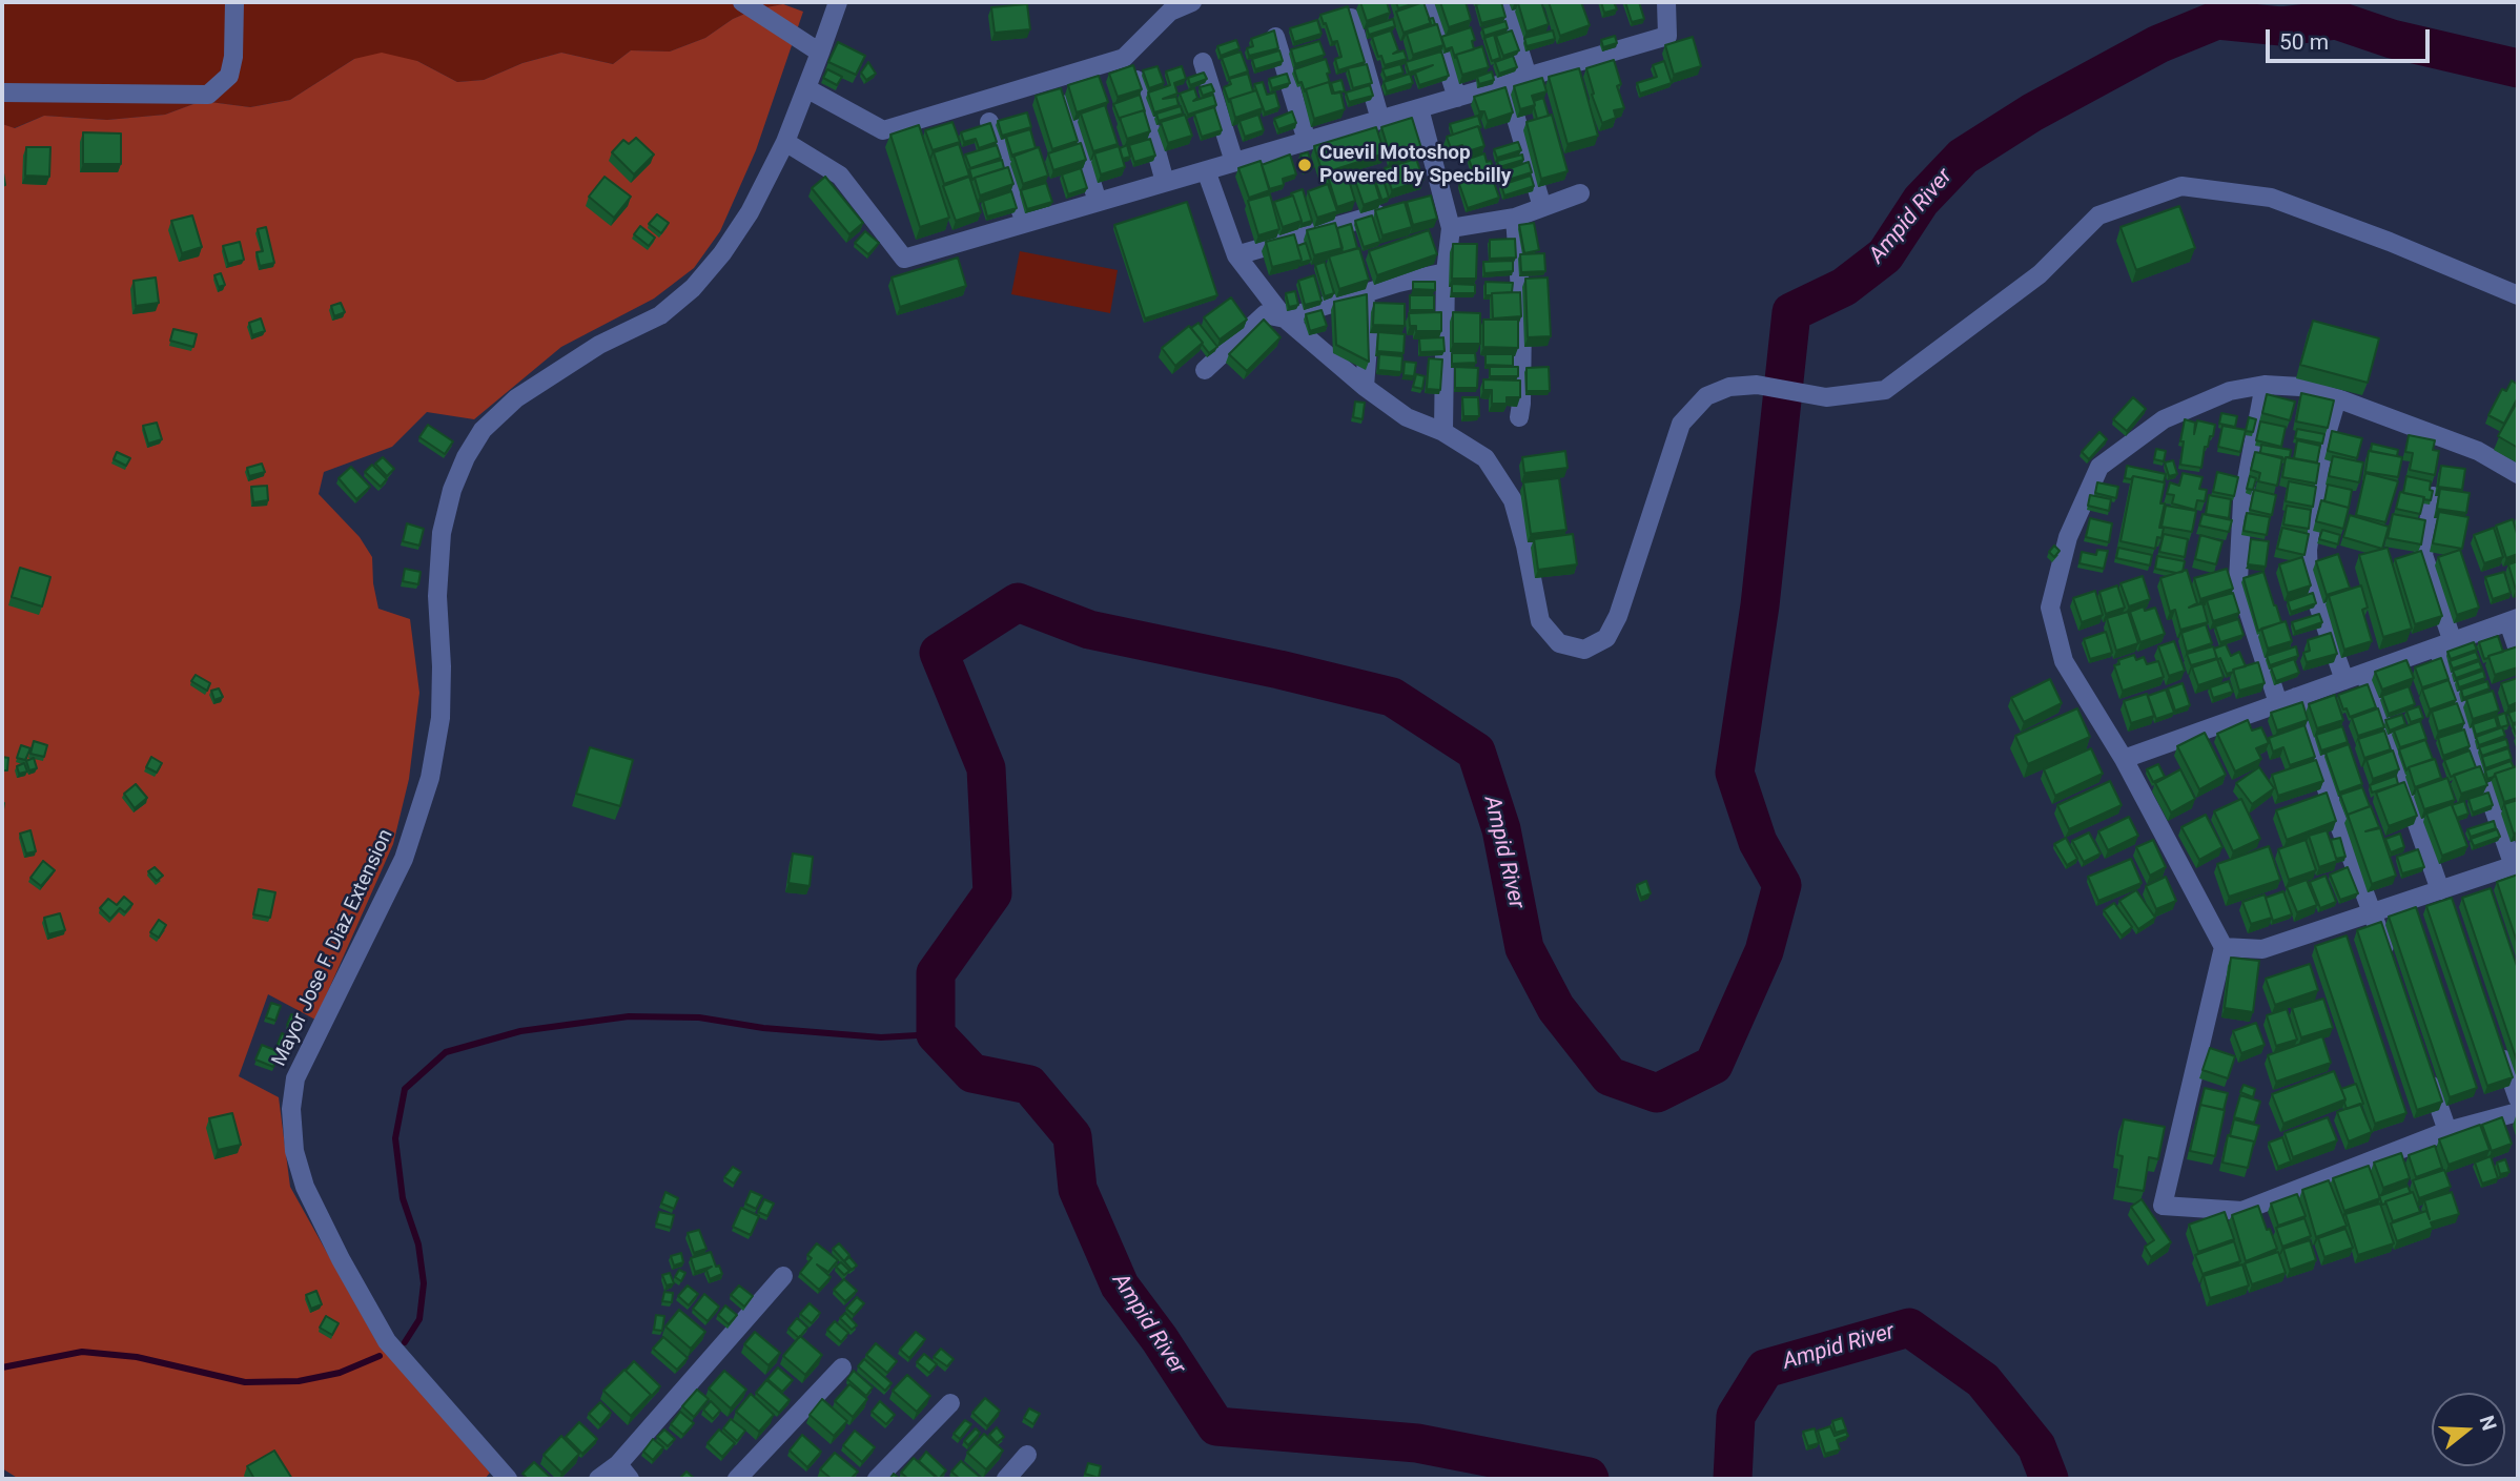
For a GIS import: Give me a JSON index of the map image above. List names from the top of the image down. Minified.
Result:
{"streets":{"street":["Mayor Jose F. Diaz Extension"]},"water":["Ampid River"],"places":["Cuevil Motoshop Powered by Specbilly"],"scale_bar":"50 m","north":"right"}
